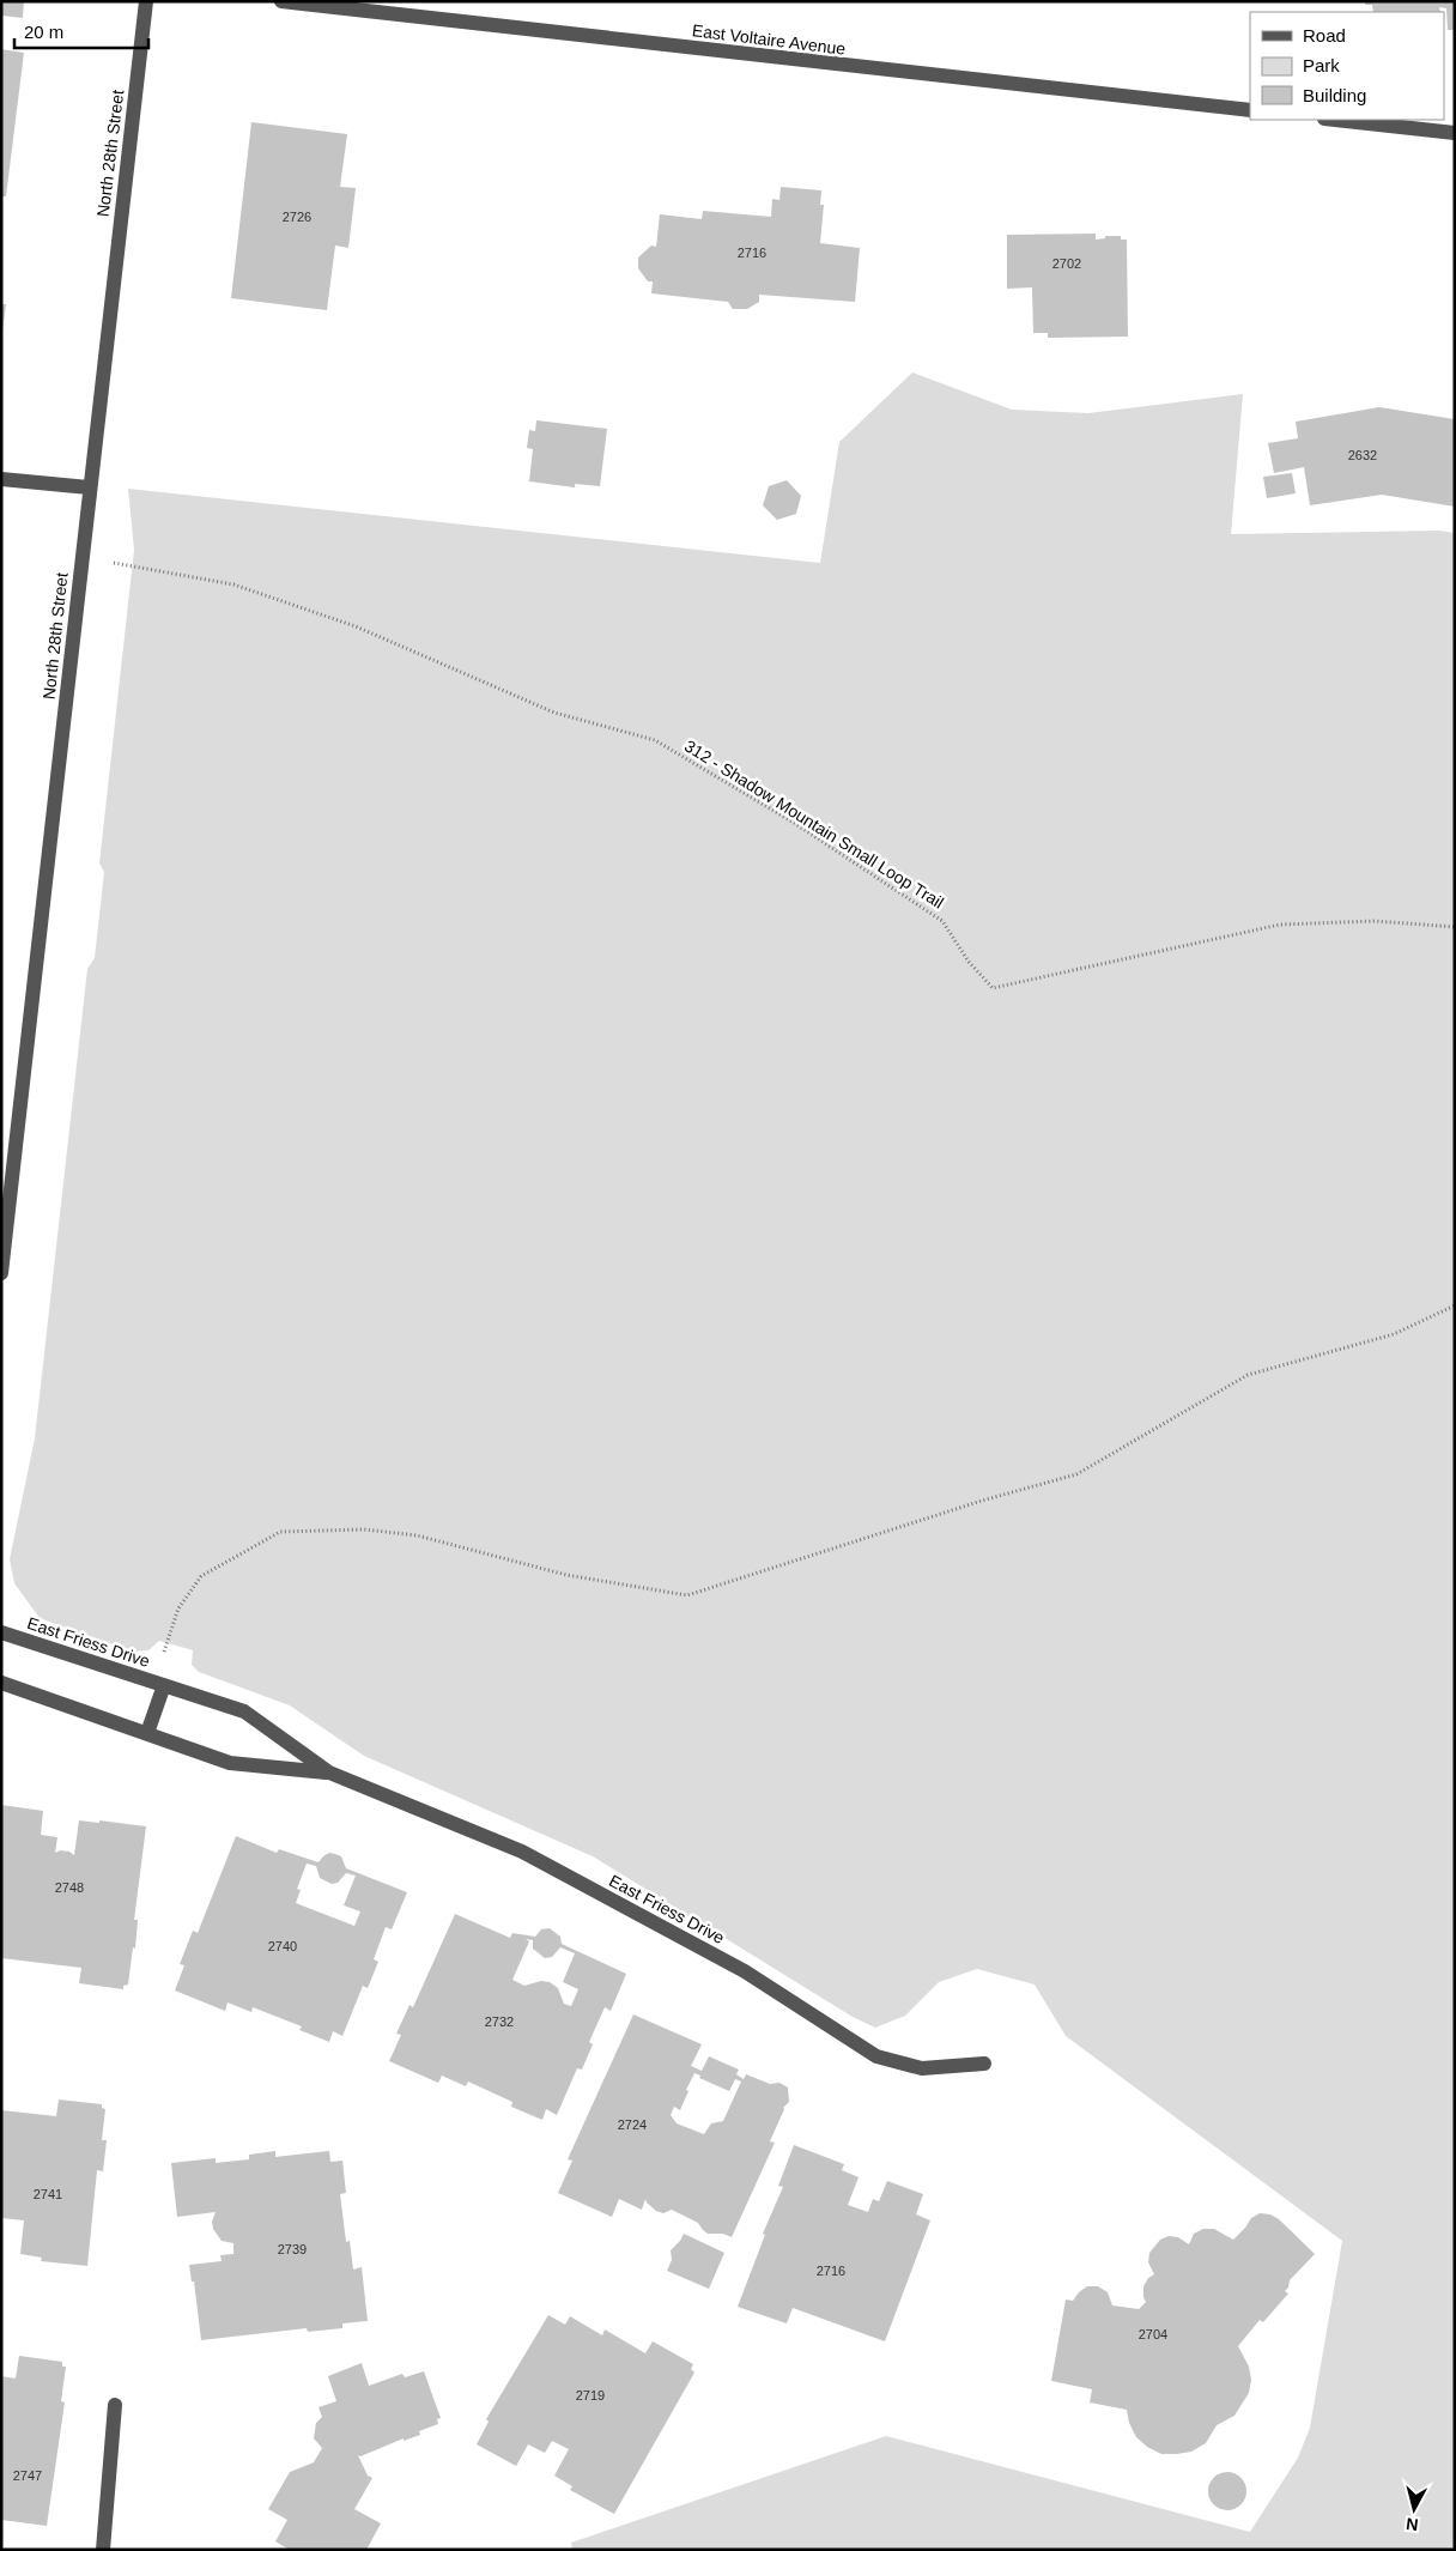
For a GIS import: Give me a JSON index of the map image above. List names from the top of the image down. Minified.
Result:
{"streets":{"street":["East Voltaire Avenue","North 28th Street","East Friess Drive"],"path":["312 - Shadow Mountain Small Loop Trail"]},"crossings":[["North 28th Street","312 - Shadow Mountain Small Loop Trail"]],"house_numbers":["2726","2716","2702","2632","2748","2740","2732","2724","2741","2739","2716","2704","2719","2747"],"legend":["Road","Park","Building"],"scale_bar":"20 m","north":"bottom"}
